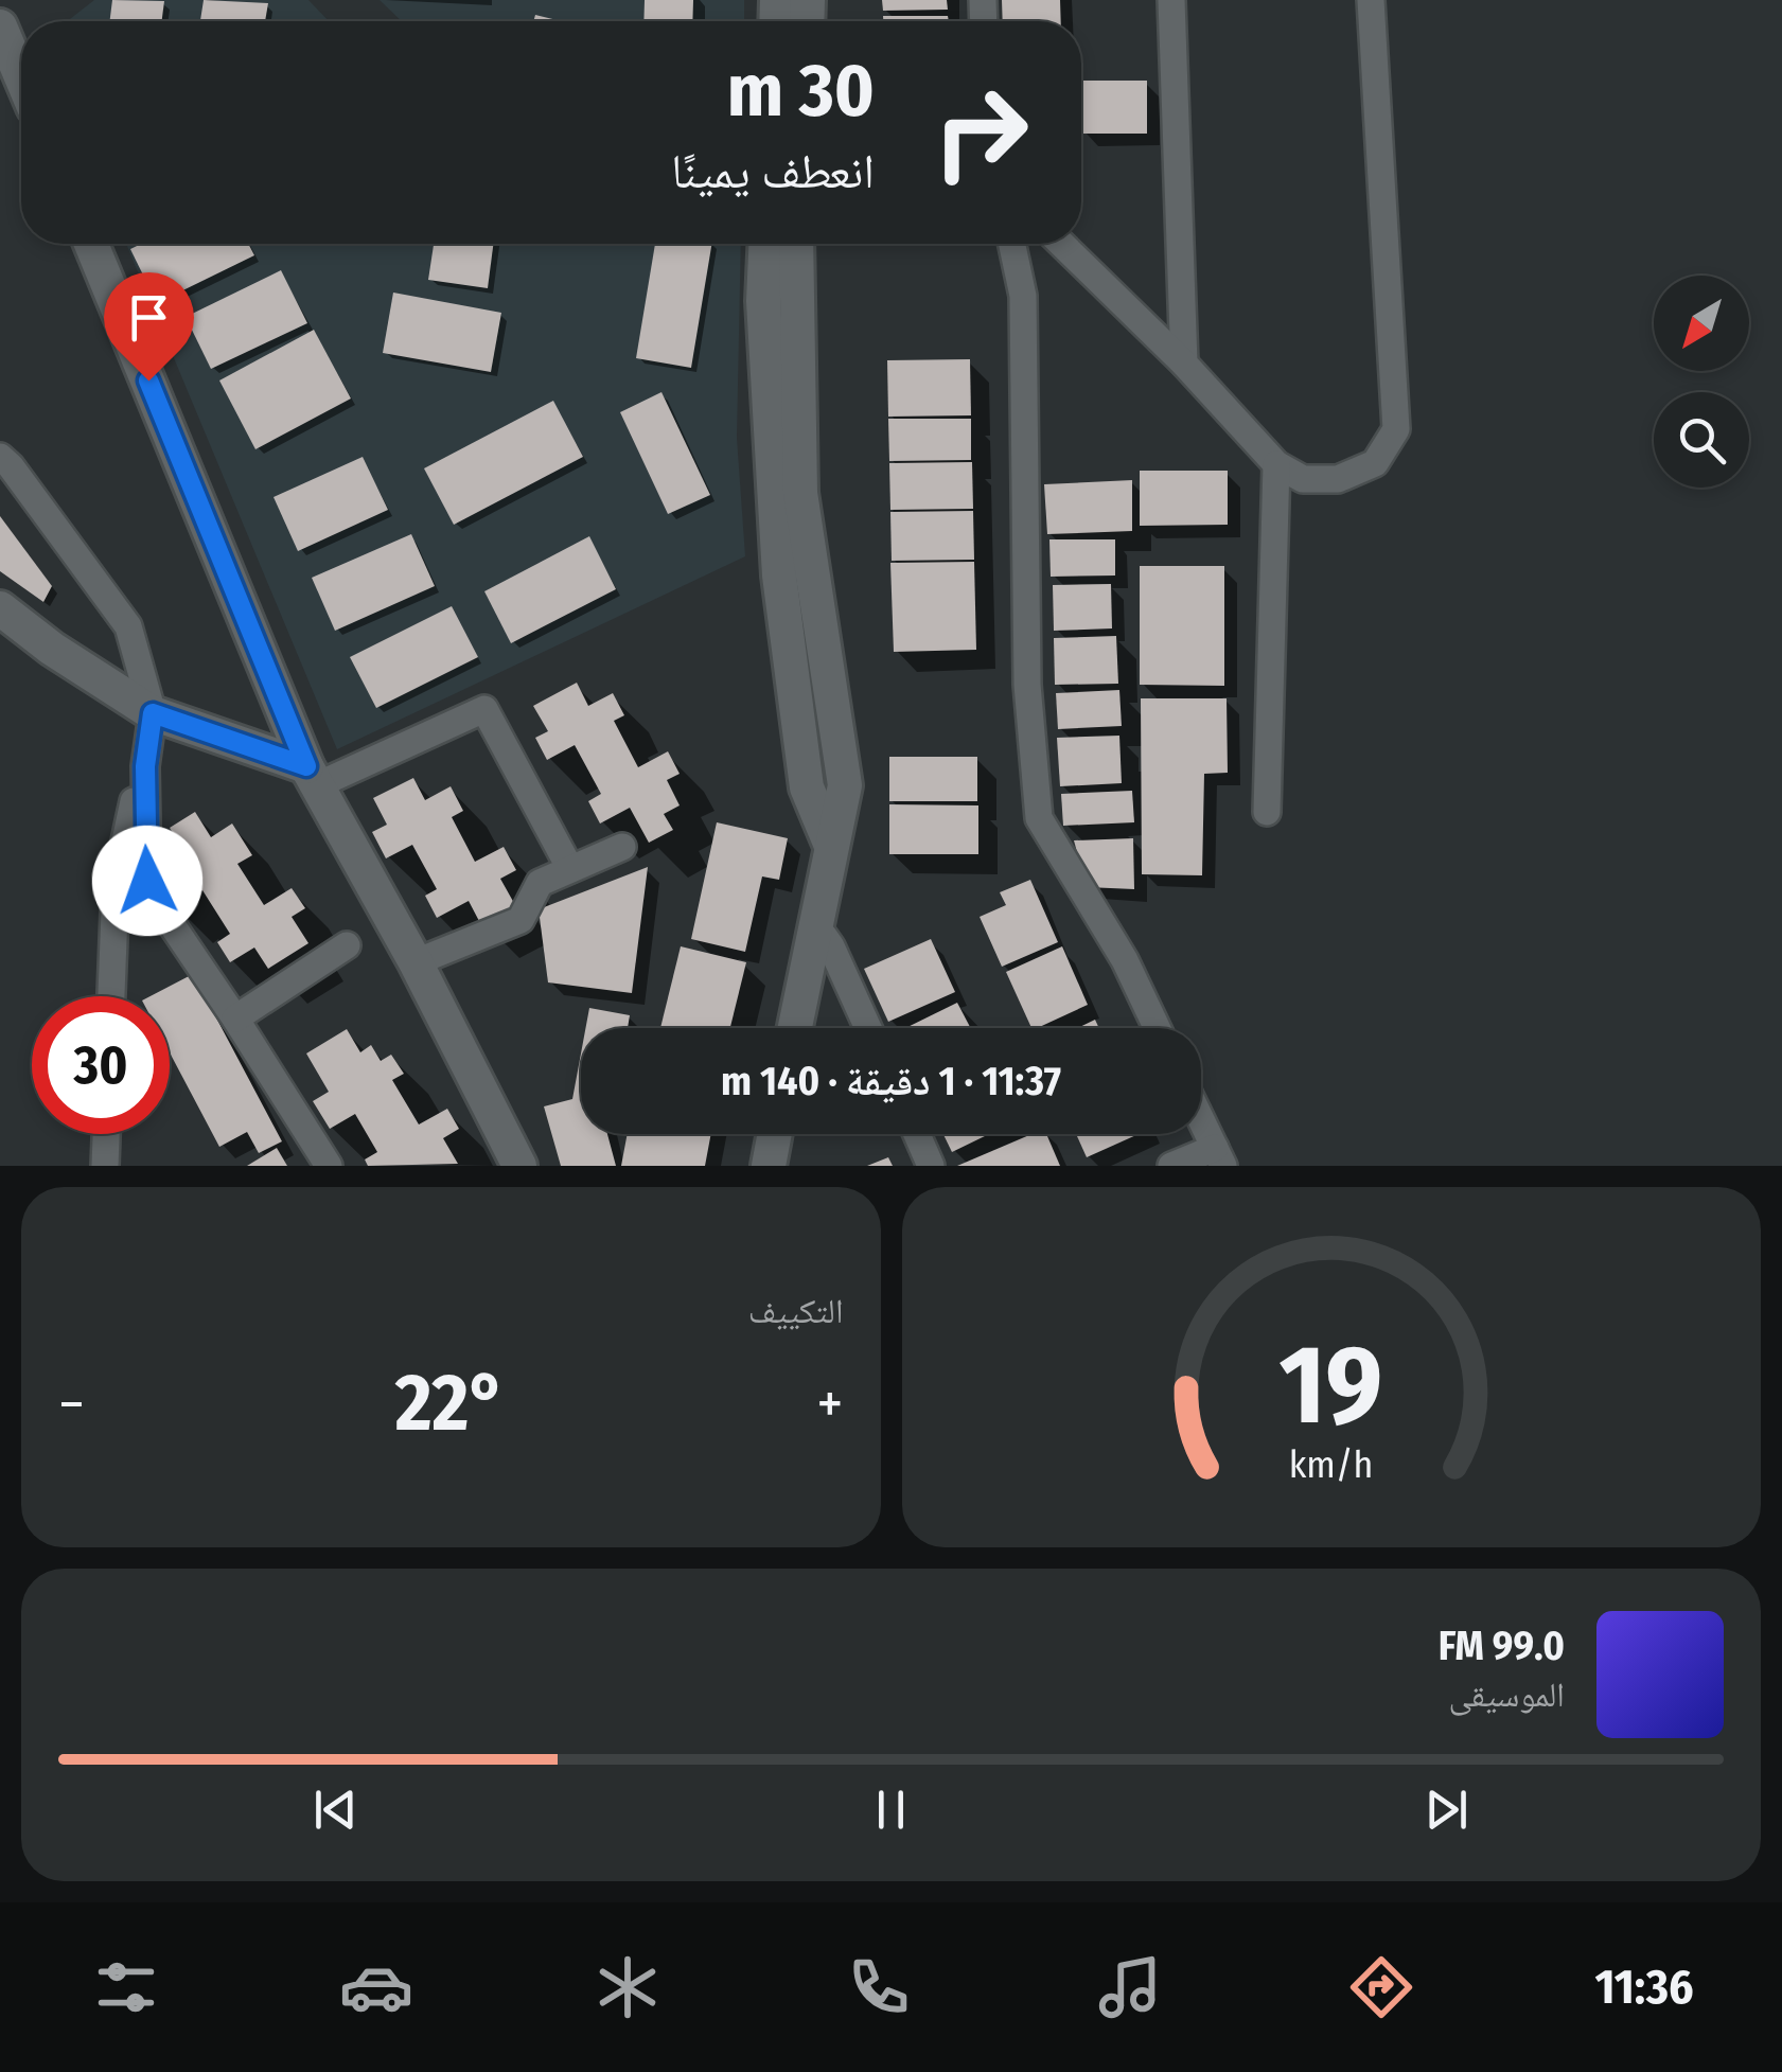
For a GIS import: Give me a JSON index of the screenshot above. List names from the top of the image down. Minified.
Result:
{"north":"bottom left","page":{"turn":["30 m","انعطف يمينًا"],"limit":"30","trip":"11:37 · 1 دقيقة · 140 m","tile":"التكييف","heat":["−","22°","+"],"song":["99.0 FM","الموسيقى"],"tabs":"11:36","gauge":["19","km/h"]}}
